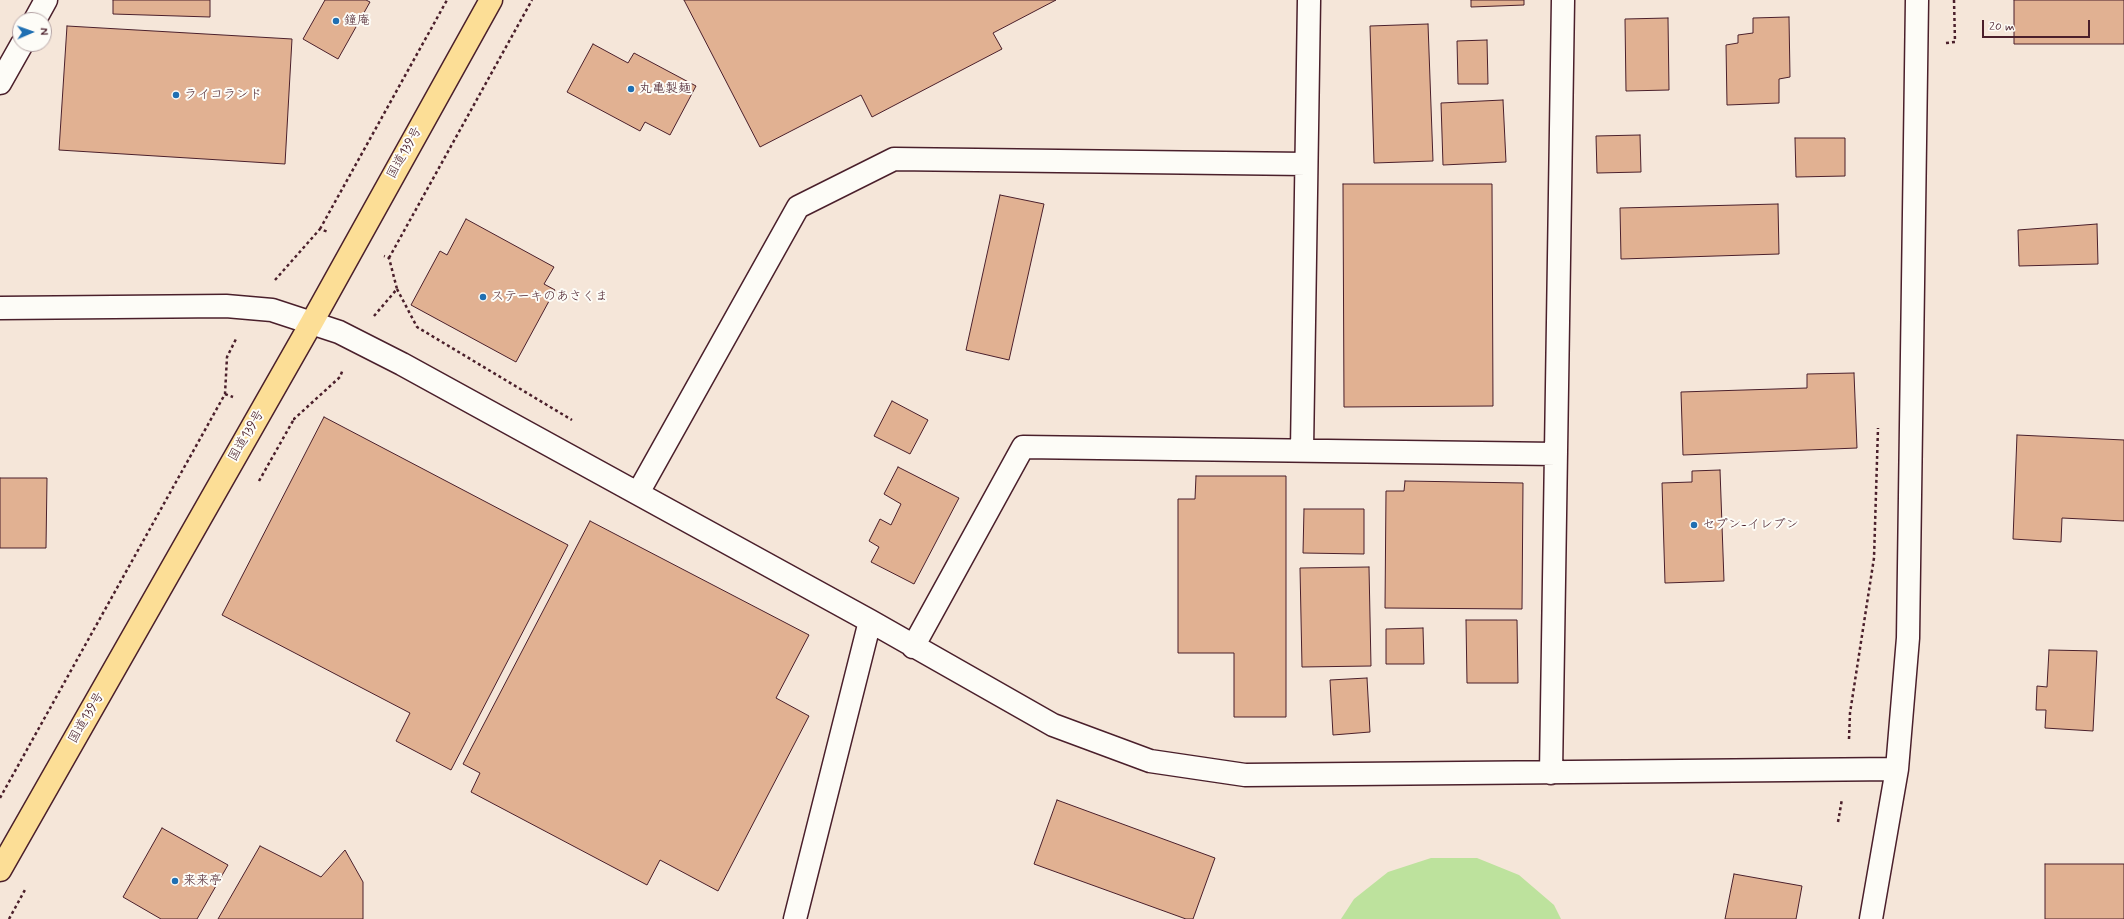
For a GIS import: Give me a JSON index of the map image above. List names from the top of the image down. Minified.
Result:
{"streets":{"highway":["国道139号"]},"places":["鐘庵","丸亀製麺","ライコランド","ステーキのあさくま","セブン-イレブン","来来亭"],"scale_bar":"20 m","north":"right"}
